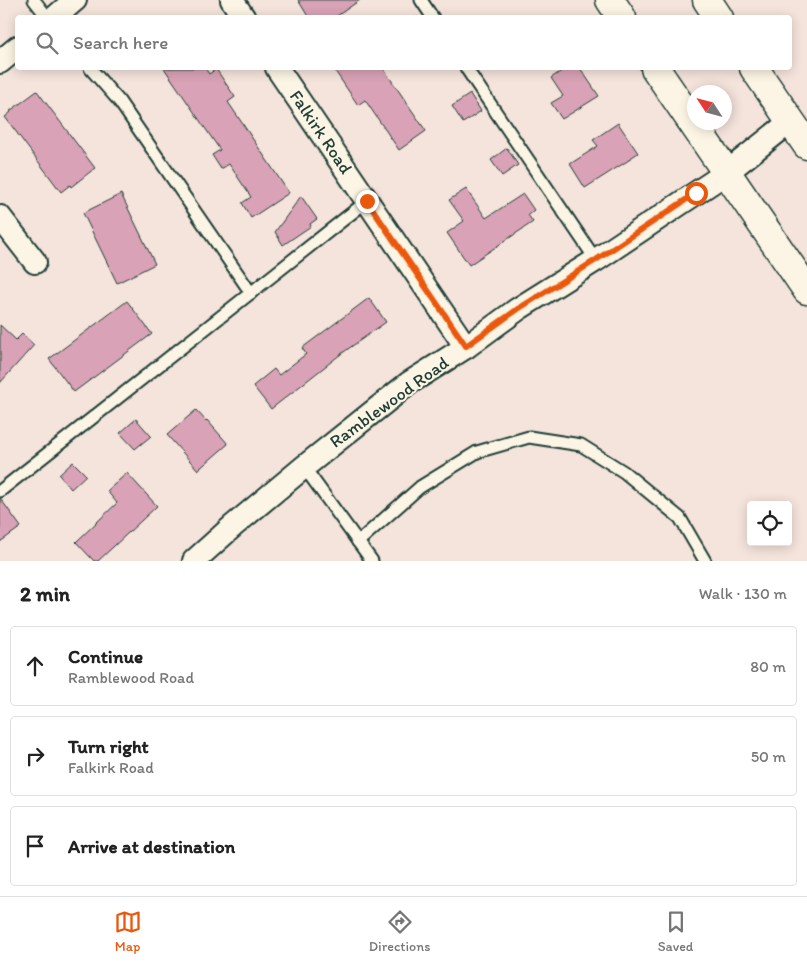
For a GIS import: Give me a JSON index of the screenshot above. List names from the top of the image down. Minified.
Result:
{"streets":{"street":["Falkirk Road","Ramblewood Road"]},"crossings":[["Falkirk Road","Ramblewood Road"]],"north":"top left","page":{"search":"Search here","heading":["2 min","Walk · 130 m"],"list":[["Continue","Ramblewood Road","80 m"],["Turn right","Falkirk Road","50 m"],"Arrive at destination"],"nav":["Map","Directions","Saved"]}}
